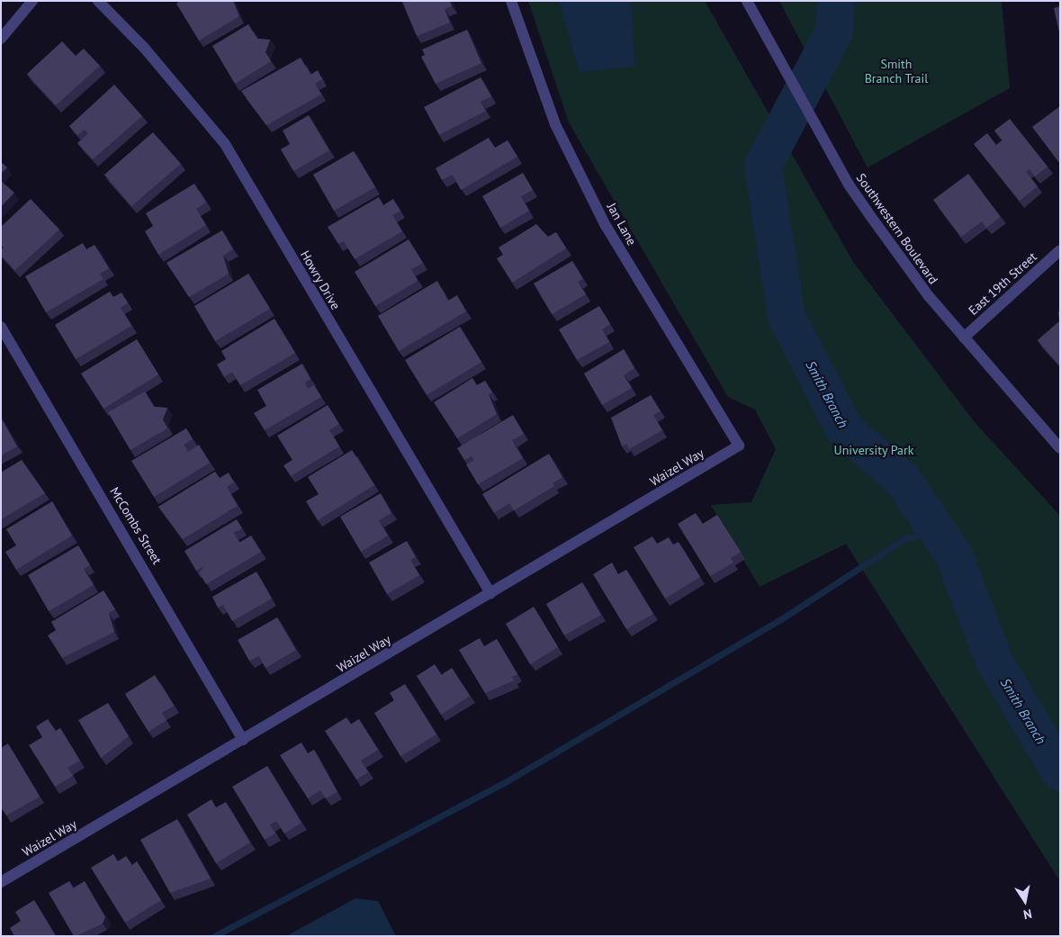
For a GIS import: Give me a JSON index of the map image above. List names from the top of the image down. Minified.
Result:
{"streets":{"street":["Jan Lane","Southwestern Boulevard","Howry Drive","East 19th Street","Waizel Way","McCombs Street"]},"crossings":[["Jan Lane","Waizel Way"],["Southwestern Boulevard","East 19th Street"],["Howry Drive","Waizel Way"],["Waizel Way","McCombs Street"]],"water":["Smith Branch"],"parks":["Smith Branch Trail","University Park"],"north":"bottom"}
